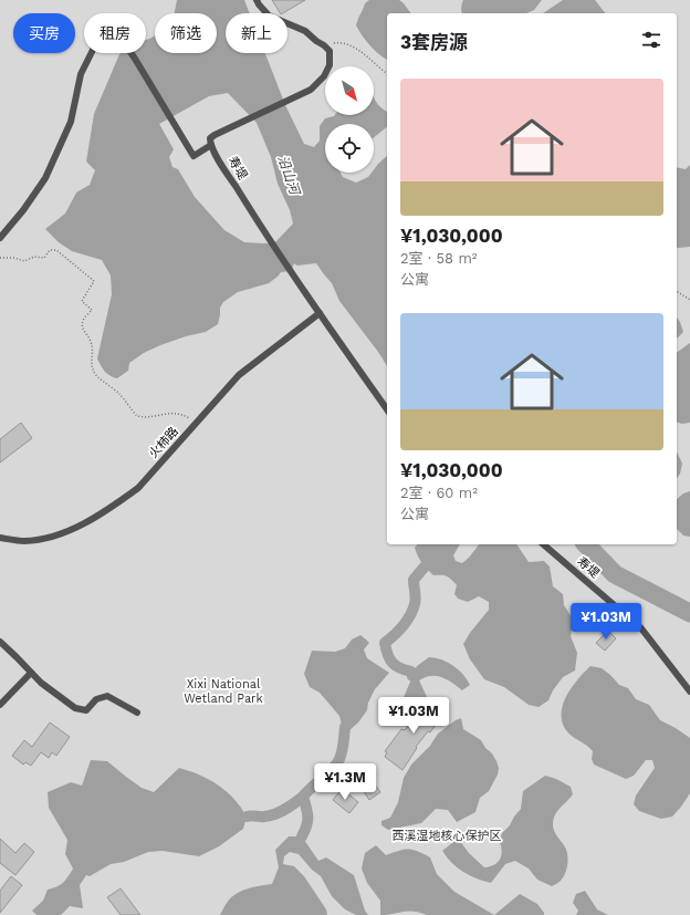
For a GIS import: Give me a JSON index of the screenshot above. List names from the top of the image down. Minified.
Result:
{"streets":{"lane":["寿堤","火柿路"]},"crossings":[["寿堤","火柿路"]],"water":["沿山河"],"parks":["Xixi National Wetland Park","西溪湿地核心保护区"],"north":"bottom right","page":{"chip":["买房","租房","筛选","新上"],"heading":"3套房源","list":[{"name":"¥1,030,000","note":"2室 · 58 m² · 公寓"},{"name":"¥1,030,000","note":"2室 · 60 m² · 公寓"}],"price":["¥1.03M","¥1.03M","¥1.3M"]}}
